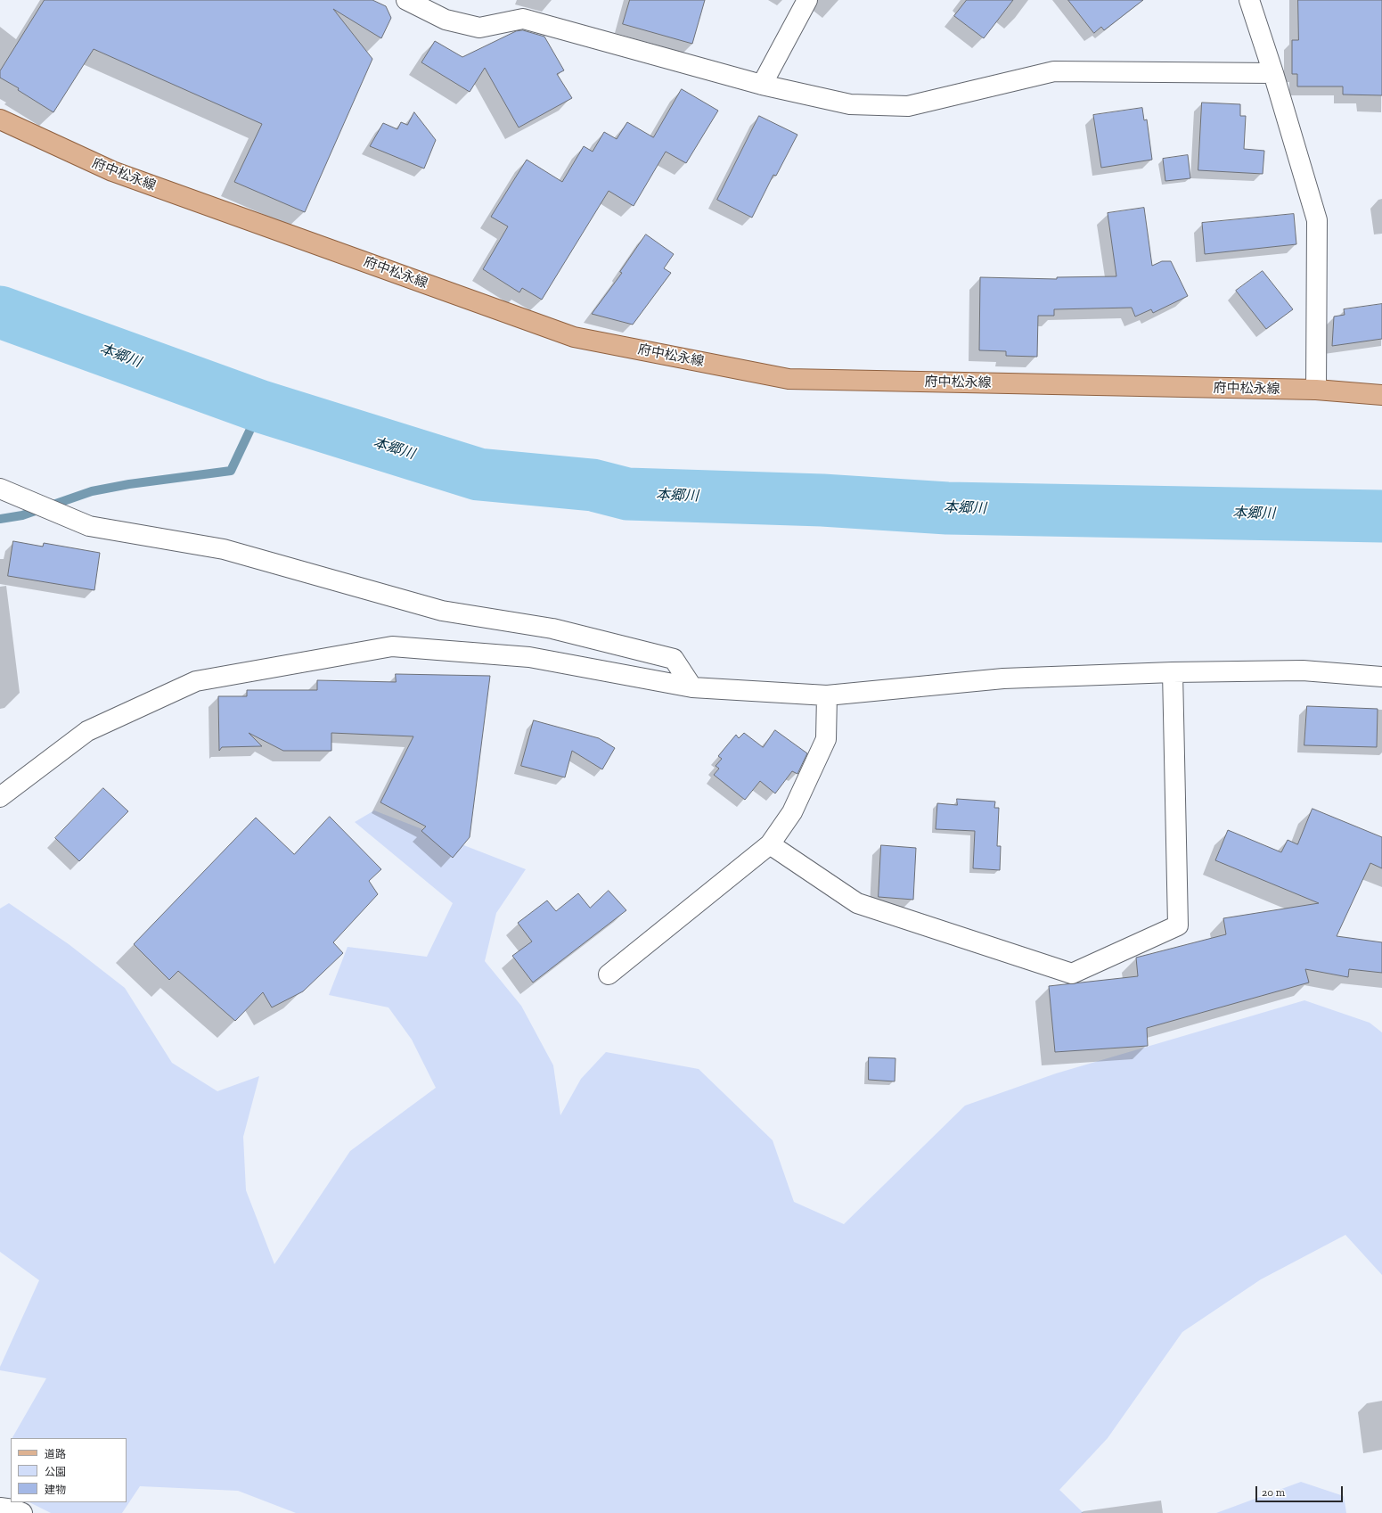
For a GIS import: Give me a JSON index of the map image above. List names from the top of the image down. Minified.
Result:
{"streets":{"main road":["府中松永線"]},"water":["本郷川"],"legend":["道路","公園","建物"],"scale_bar":"20 m"}
